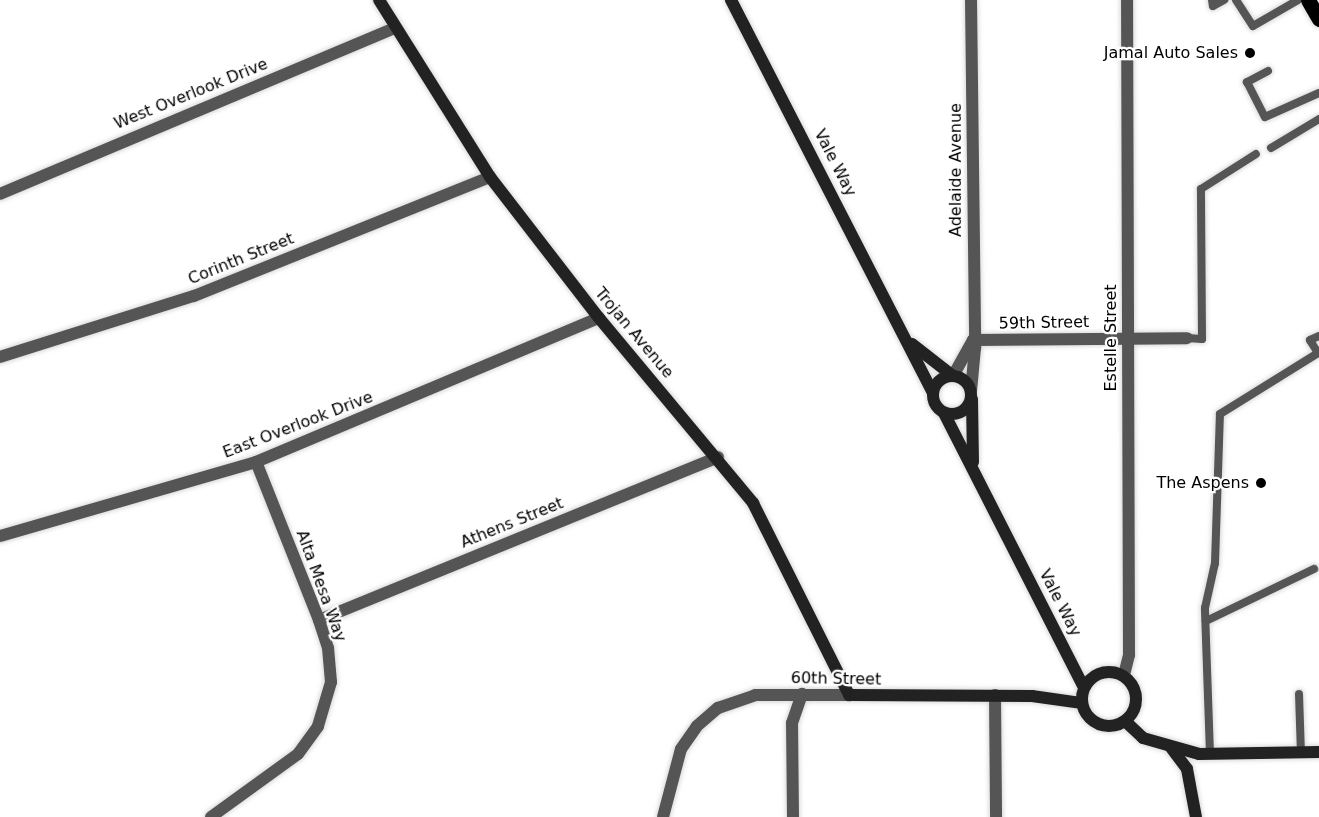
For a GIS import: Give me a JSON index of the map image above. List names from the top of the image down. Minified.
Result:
{"streets":{"street":["West Overlook Drive","Vale Way","Adelaide Avenue","Corinth Street","59th Street","Trojan Avenue","Estelle Street","East Overlook Drive","Athens Street","Alta Mesa Way","60th Street"]},"crossings":[["West Overlook Drive","Trojan Avenue"],["Vale Way","Adelaide Avenue"],["Vale Way","Estelle Street"],["Vale Way","60th Street"],["Adelaide Avenue","59th Street"],["Corinth Street","Trojan Avenue"],["59th Street","Estelle Street"],["Trojan Avenue","East Overlook Drive"],["Trojan Avenue","Athens Street"],["Trojan Avenue","60th Street"],["Estelle Street","60th Street"],["East Overlook Drive","Alta Mesa Way"],["Athens Street","Alta Mesa Way"]],"places":["Jamal Auto Sales","The Aspens"]}
